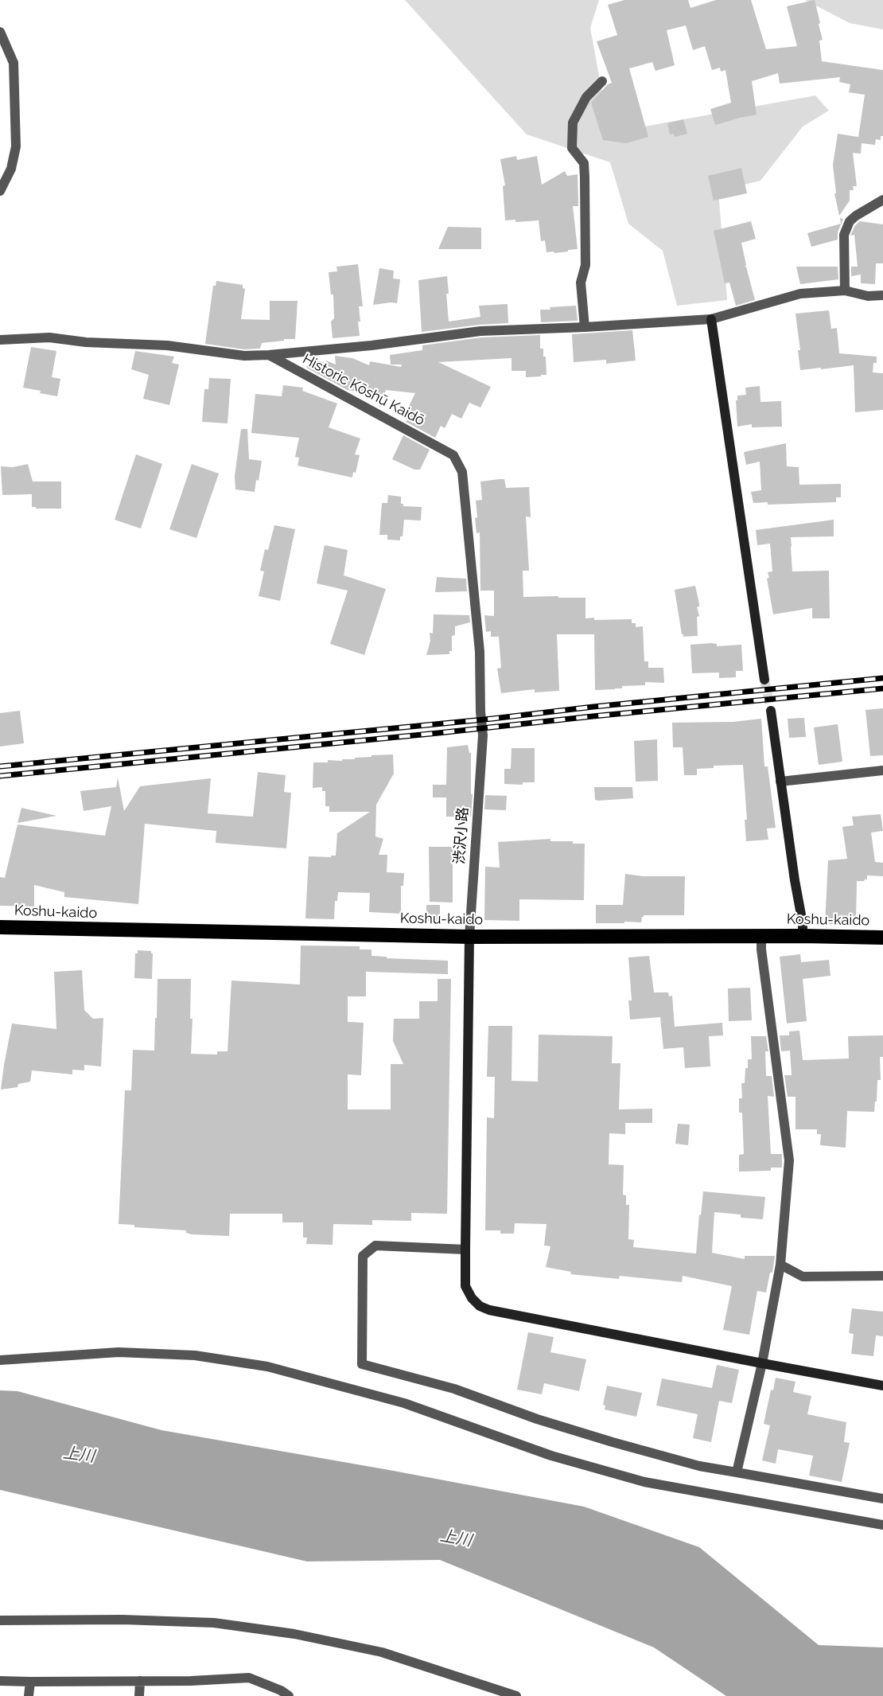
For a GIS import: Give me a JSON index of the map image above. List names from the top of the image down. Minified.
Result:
{"streets":{"highway":["Koshu-kaido"],"street":["Historic Kōshū Kaidō","渋沢小路"]},"crossings":[["Historic Kōshū Kaidō","渋沢小路"],["渋沢小路","Koshu-kaido"]],"water":["上川"]}
